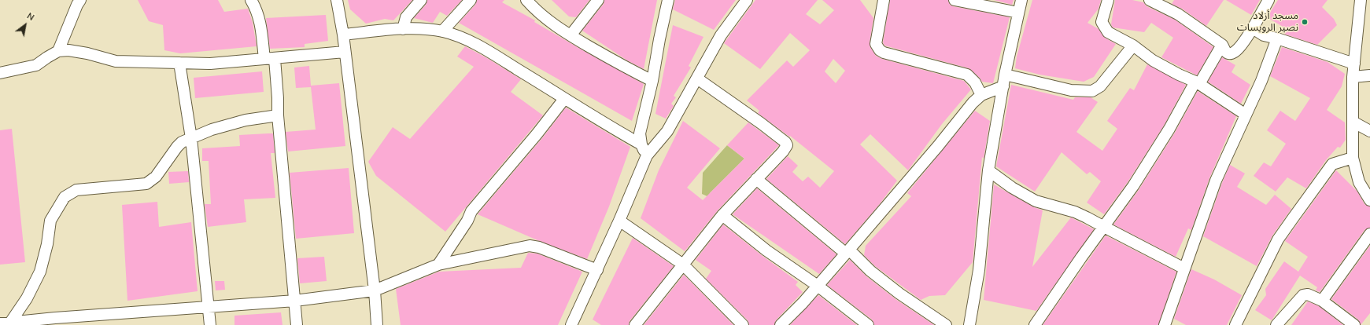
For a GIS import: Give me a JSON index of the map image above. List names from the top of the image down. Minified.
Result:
{"places":["مسجد أزلاد نصير الرويسات"],"north":"top right"}
